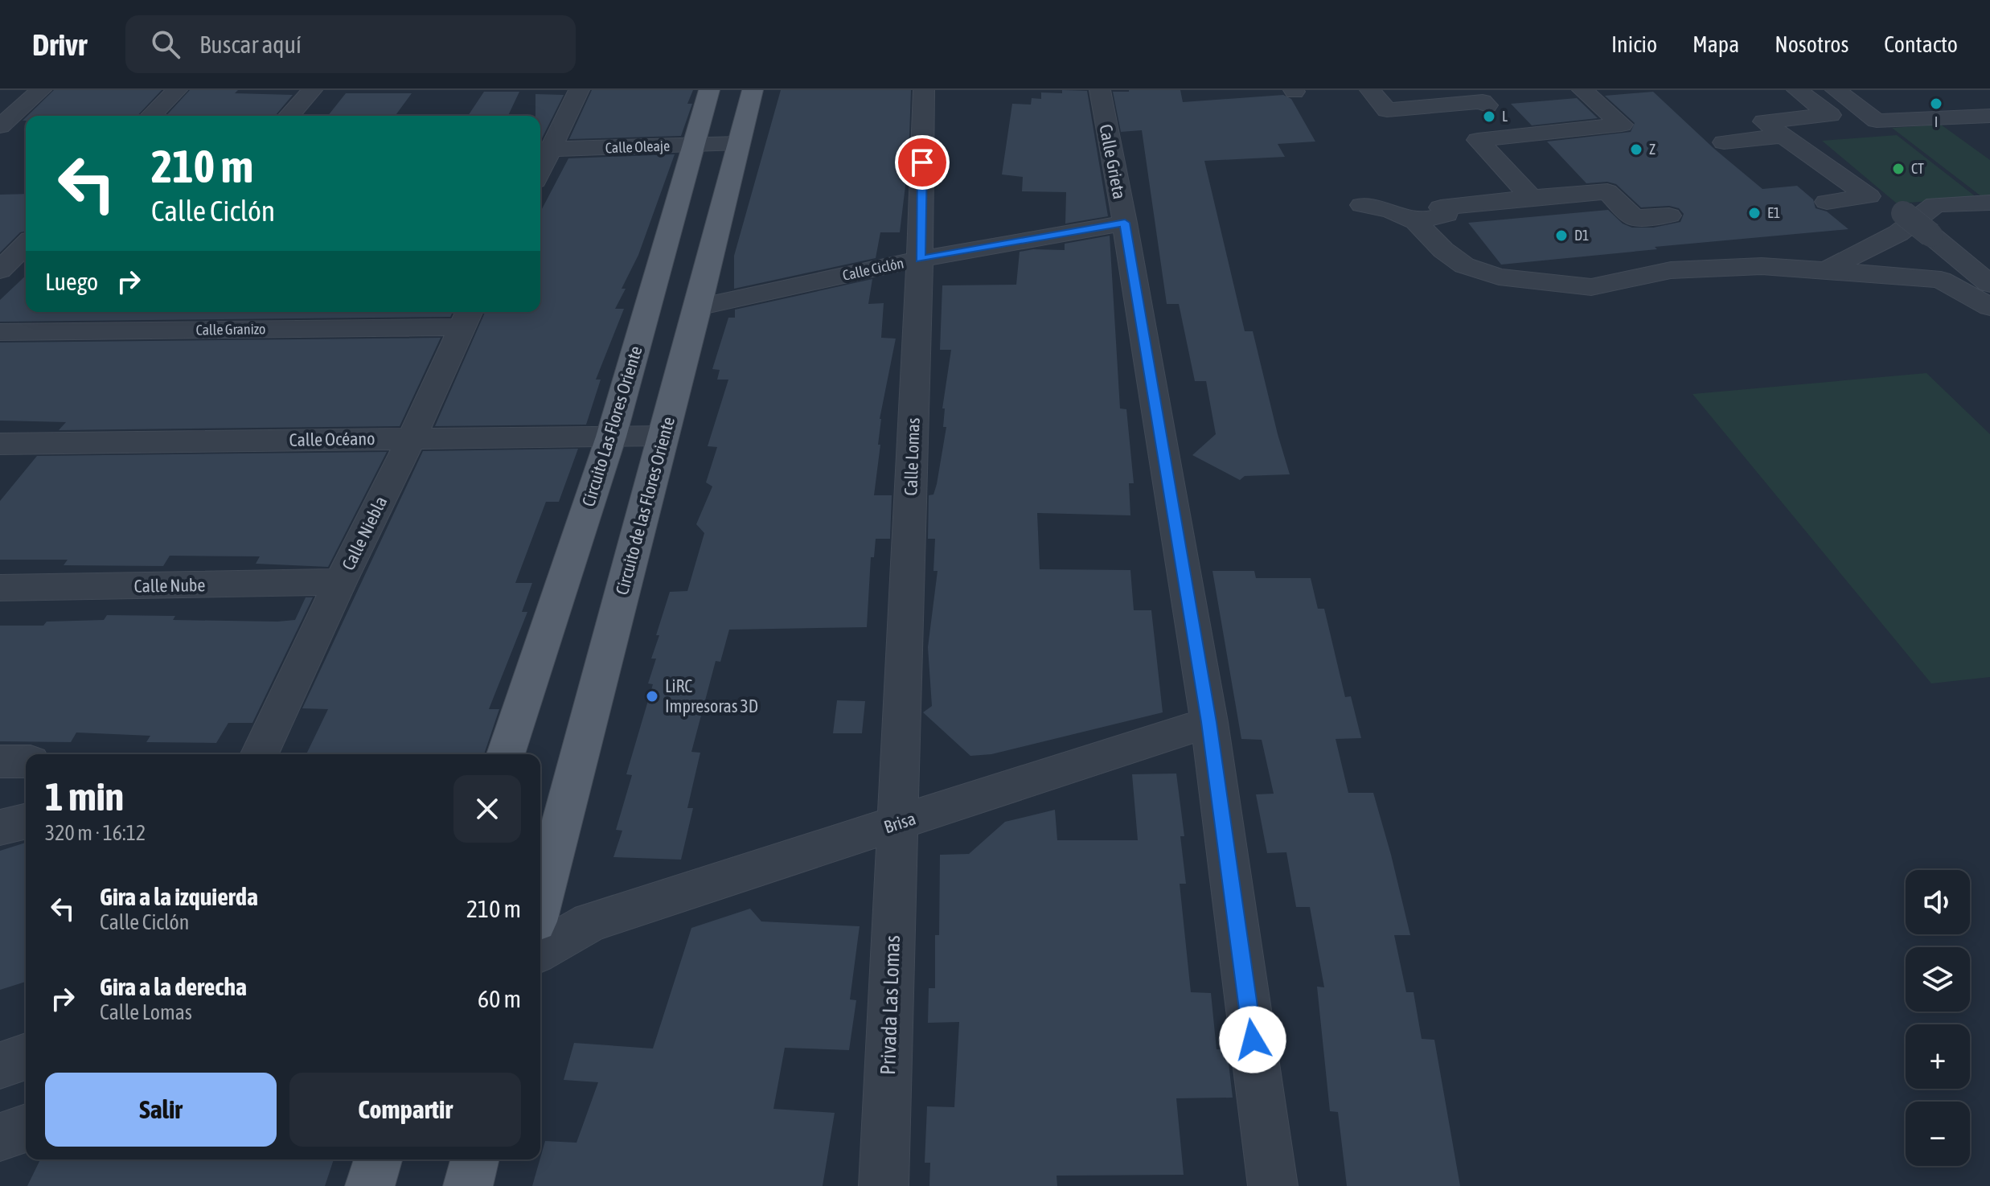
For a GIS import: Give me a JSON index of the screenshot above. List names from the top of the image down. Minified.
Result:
{"streets":{"main road":["Circuito Las Flores Oriente","Circuito de las Flores Oriente"],"street":["Calle Oleaje","Calle Grieta","Calle Ciclón","Calle Granizo","Calle Océano","Calle Lomas","Calle Niebla","Calle Nube","Brisa","Privada Las Lomas"]},"crossings":[["Calle Oleaje","Circuito Las Flores Oriente"],["Calle Oleaje","Circuito de las Flores Oriente"],["Calle Grieta","Calle Ciclón"],["Calle Grieta","Brisa"],["Calle Ciclón","Calle Lomas"],["Calle Ciclón","Circuito de las Flores Oriente"],["Calle Granizo","Calle Niebla"],["Circuito Las Flores Oriente","Calle Océano"],["Calle Océano","Circuito de las Flores Oriente"],["Calle Océano","Calle Niebla"],["Calle Lomas","Brisa"],["Calle Lomas","Privada Las Lomas"],["Calle Niebla","Calle Nube"],["Brisa","Privada Las Lomas"]],"places":["I","L","Z","CT","E1","D1","LiRC Impresoras 3D"],"page":{"header":"Drivr","search":"Buscar aquí","nav":["Inicio","Mapa","Nosotros","Contacto"],"turn":["210 m","Calle Ciclón"],"then":"Luego","heading":["1 min","320 m · 16:12"],"list":[{"name":"Gira a la izquierda","note":"Calle Ciclón","value":"210 m"},{"name":"Gira a la derecha","note":"Calle Lomas","value":"60 m"}],"map_buttons":["+","−"],"buttons":["Salir","Compartir"]}}
